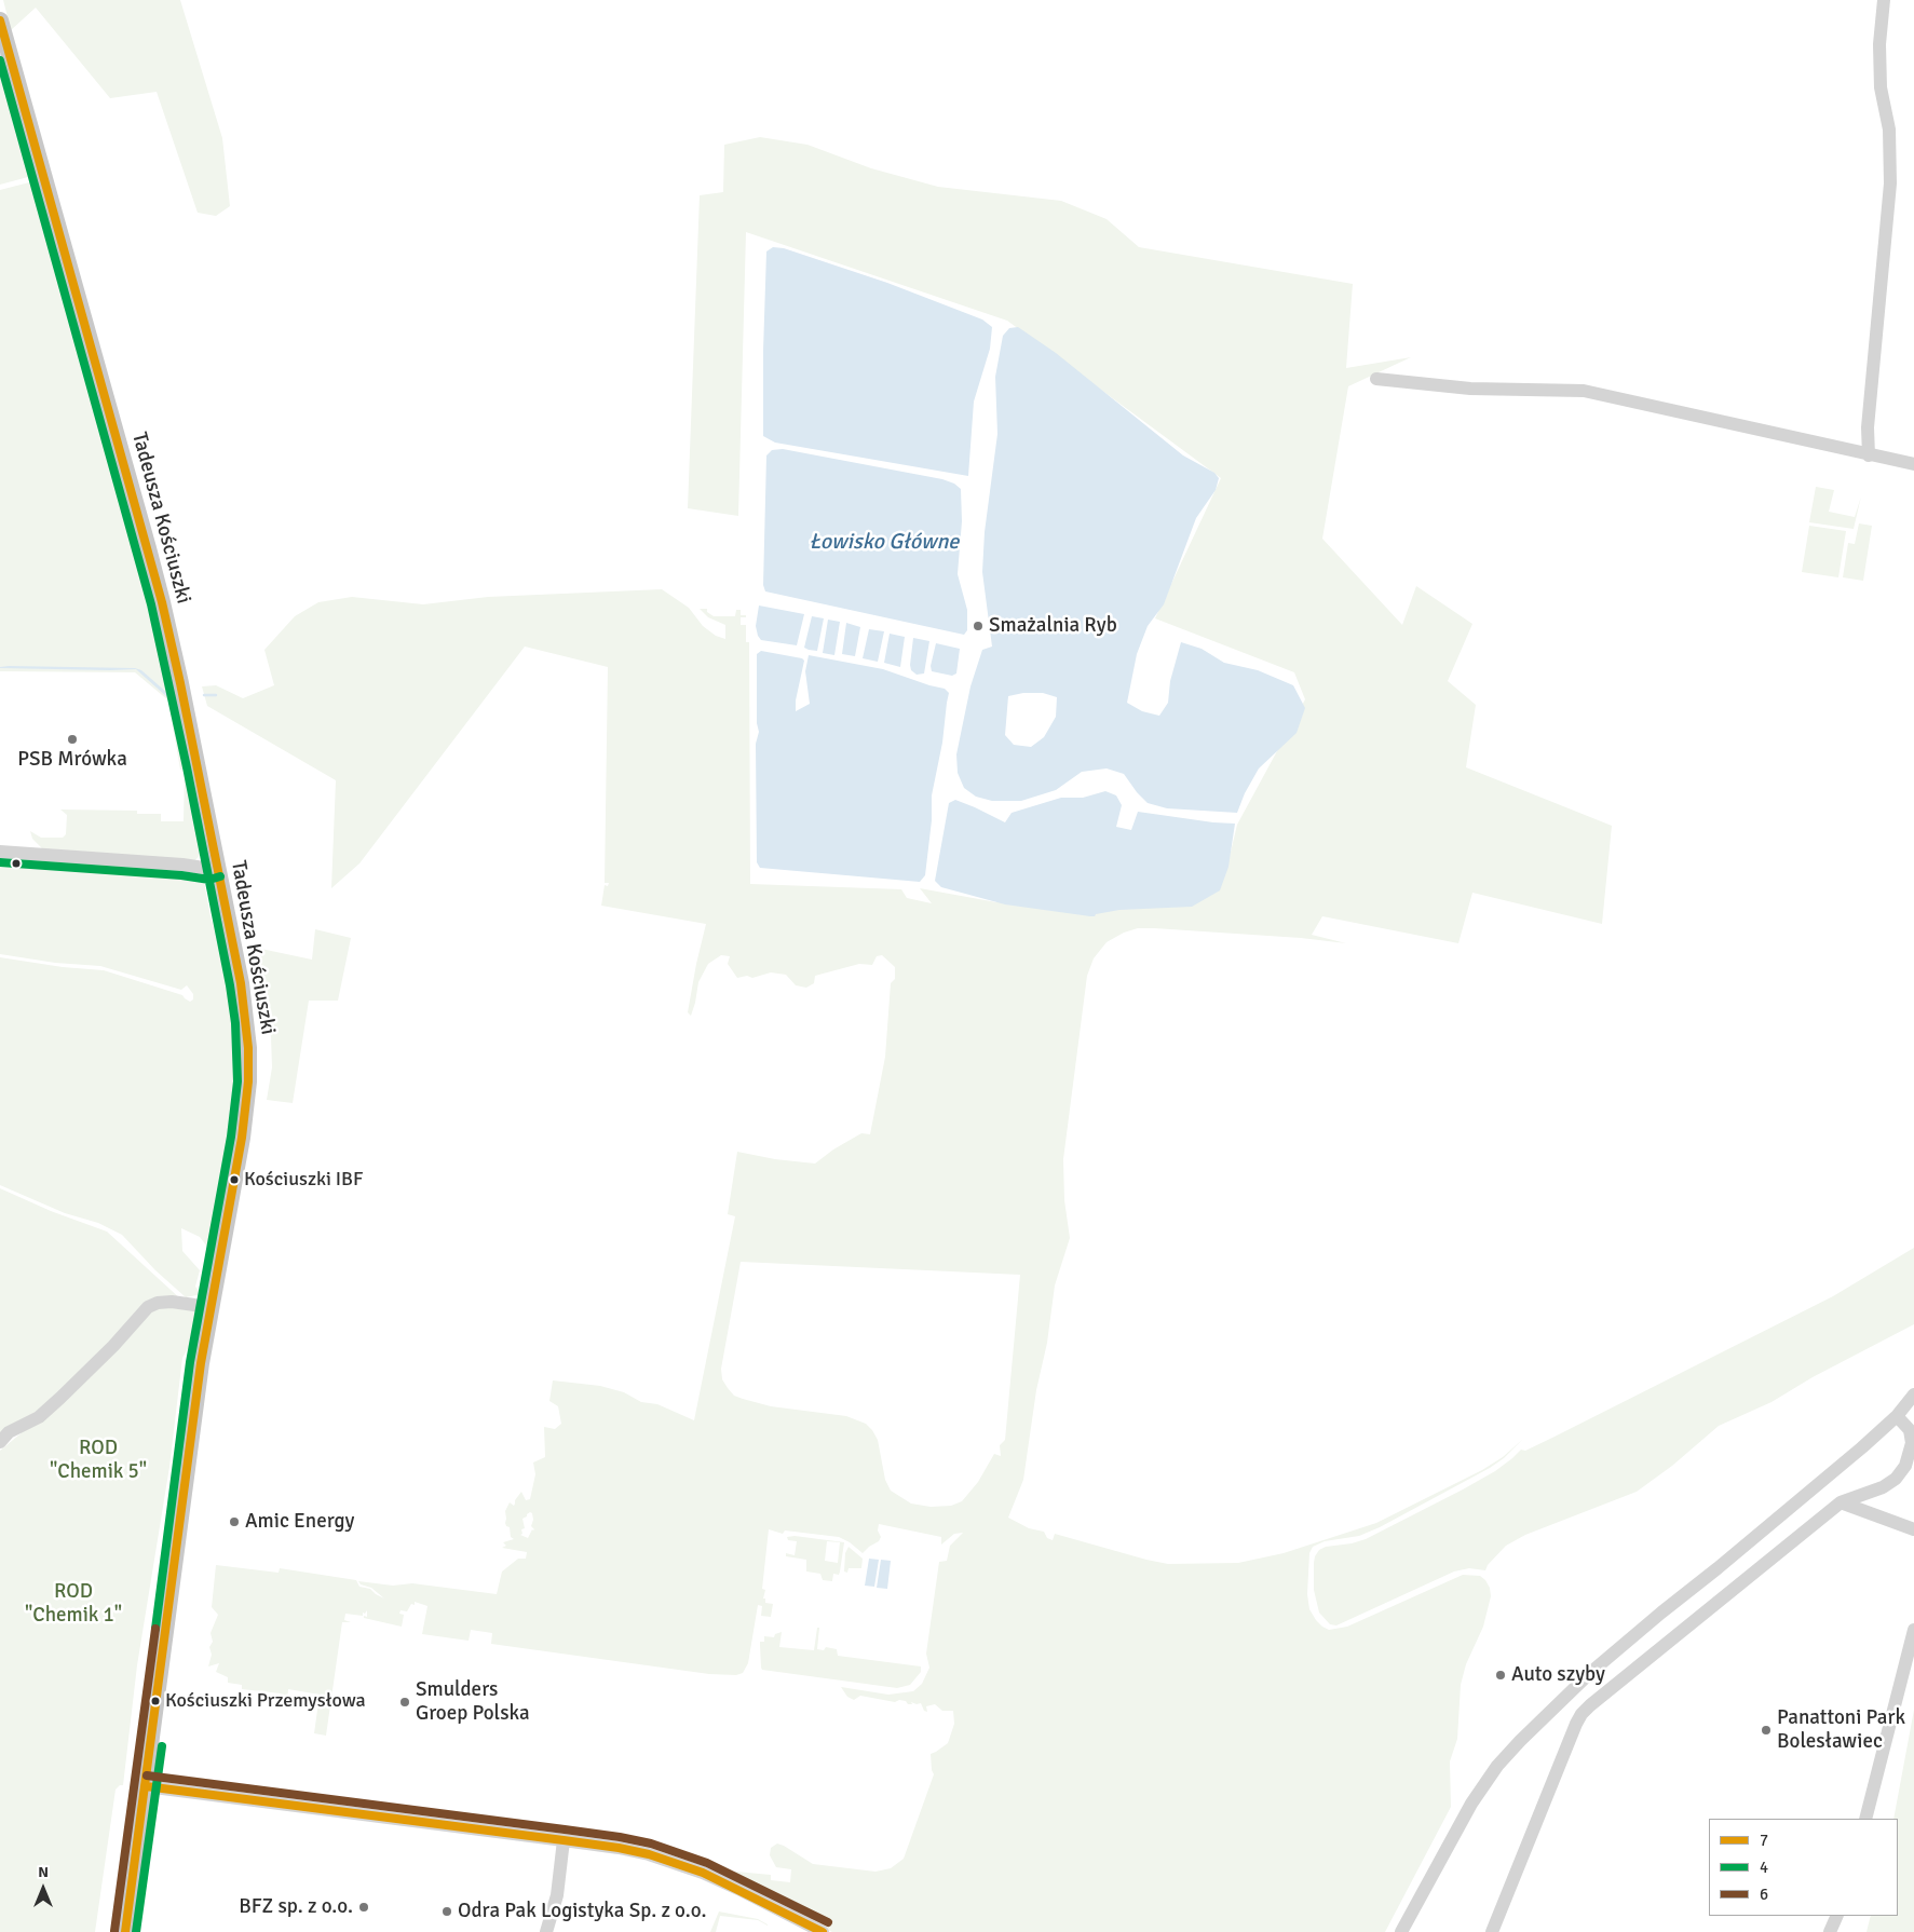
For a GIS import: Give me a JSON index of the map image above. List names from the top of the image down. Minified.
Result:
{"streets":{"main road":["Tadeusza Kościuszki"]},"water":["Łowisko Główne"],"parks":["ROD \"Chemik 5\"","ROD \"Chemik 1\""],"places":["Smażalnia Ryb","PSB Mrówka","Kościuszki IBF","Amic Energy","Auto szyby","Kościuszki Przemysłowa","Smulders Groep Polska","Panattoni Park Bolesławiec","BFZ sp. z o.o.","Odra Pak Logistyka Sp. z o.o."],"lines":["transit line 7","transit line 4","transit line 6"],"legend":["7","4","6"],"north":"top"}
